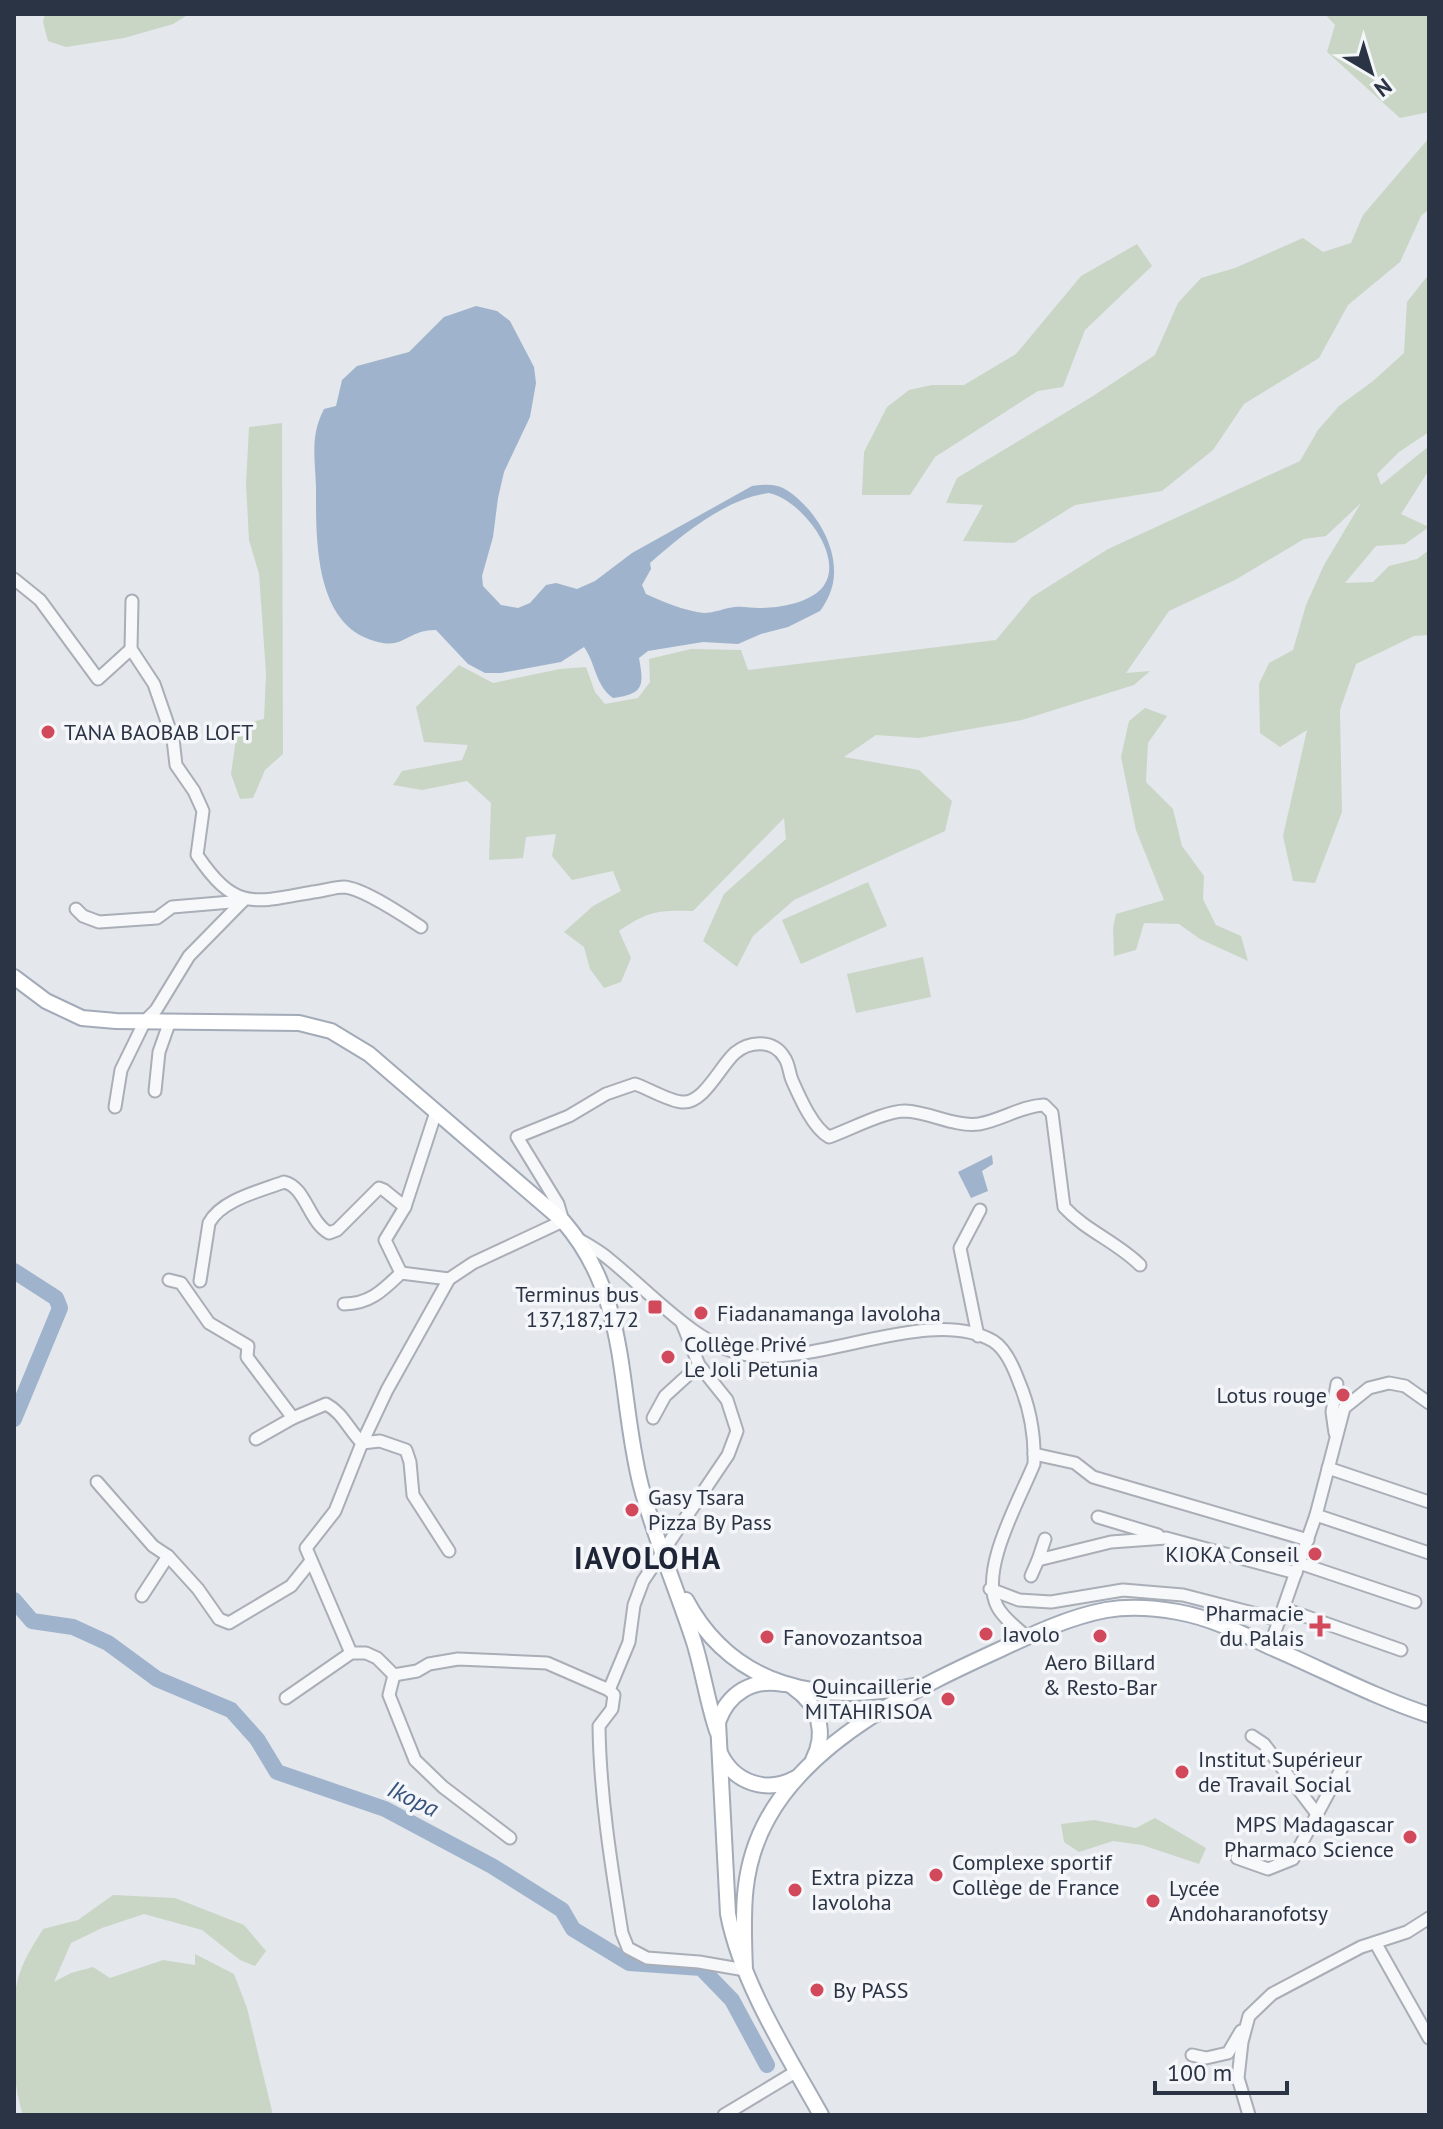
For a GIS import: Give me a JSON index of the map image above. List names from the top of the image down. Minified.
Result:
{"districts":["IAVOLOHA"],"water":["Ikopa"],"places":{"other":["TANA BAOBAB LOFT","Fiadanamanga Iavoloha","Collège Privé Le Joli Petunia","Lotus rouge","Gasy Tsara Pizza By Pass","KIOKA Conseil","Iavolo","Aero Billard & Resto-Bar","Fanovozantsoa","Quincaillerie MITAHIRISOA","Institut Supérieur de Travail Social","MPS Madagascar Pharmaco Science","Complexe sportif Collège de France","Extra pizza Iavoloha","Lycée Andoharanofotsy","By PASS"],"transit":["Terminus bus 137,187,172"],"health":["Pharmacie du Palais"]},"scale_bar":"100 m","north":"bottom right"}
